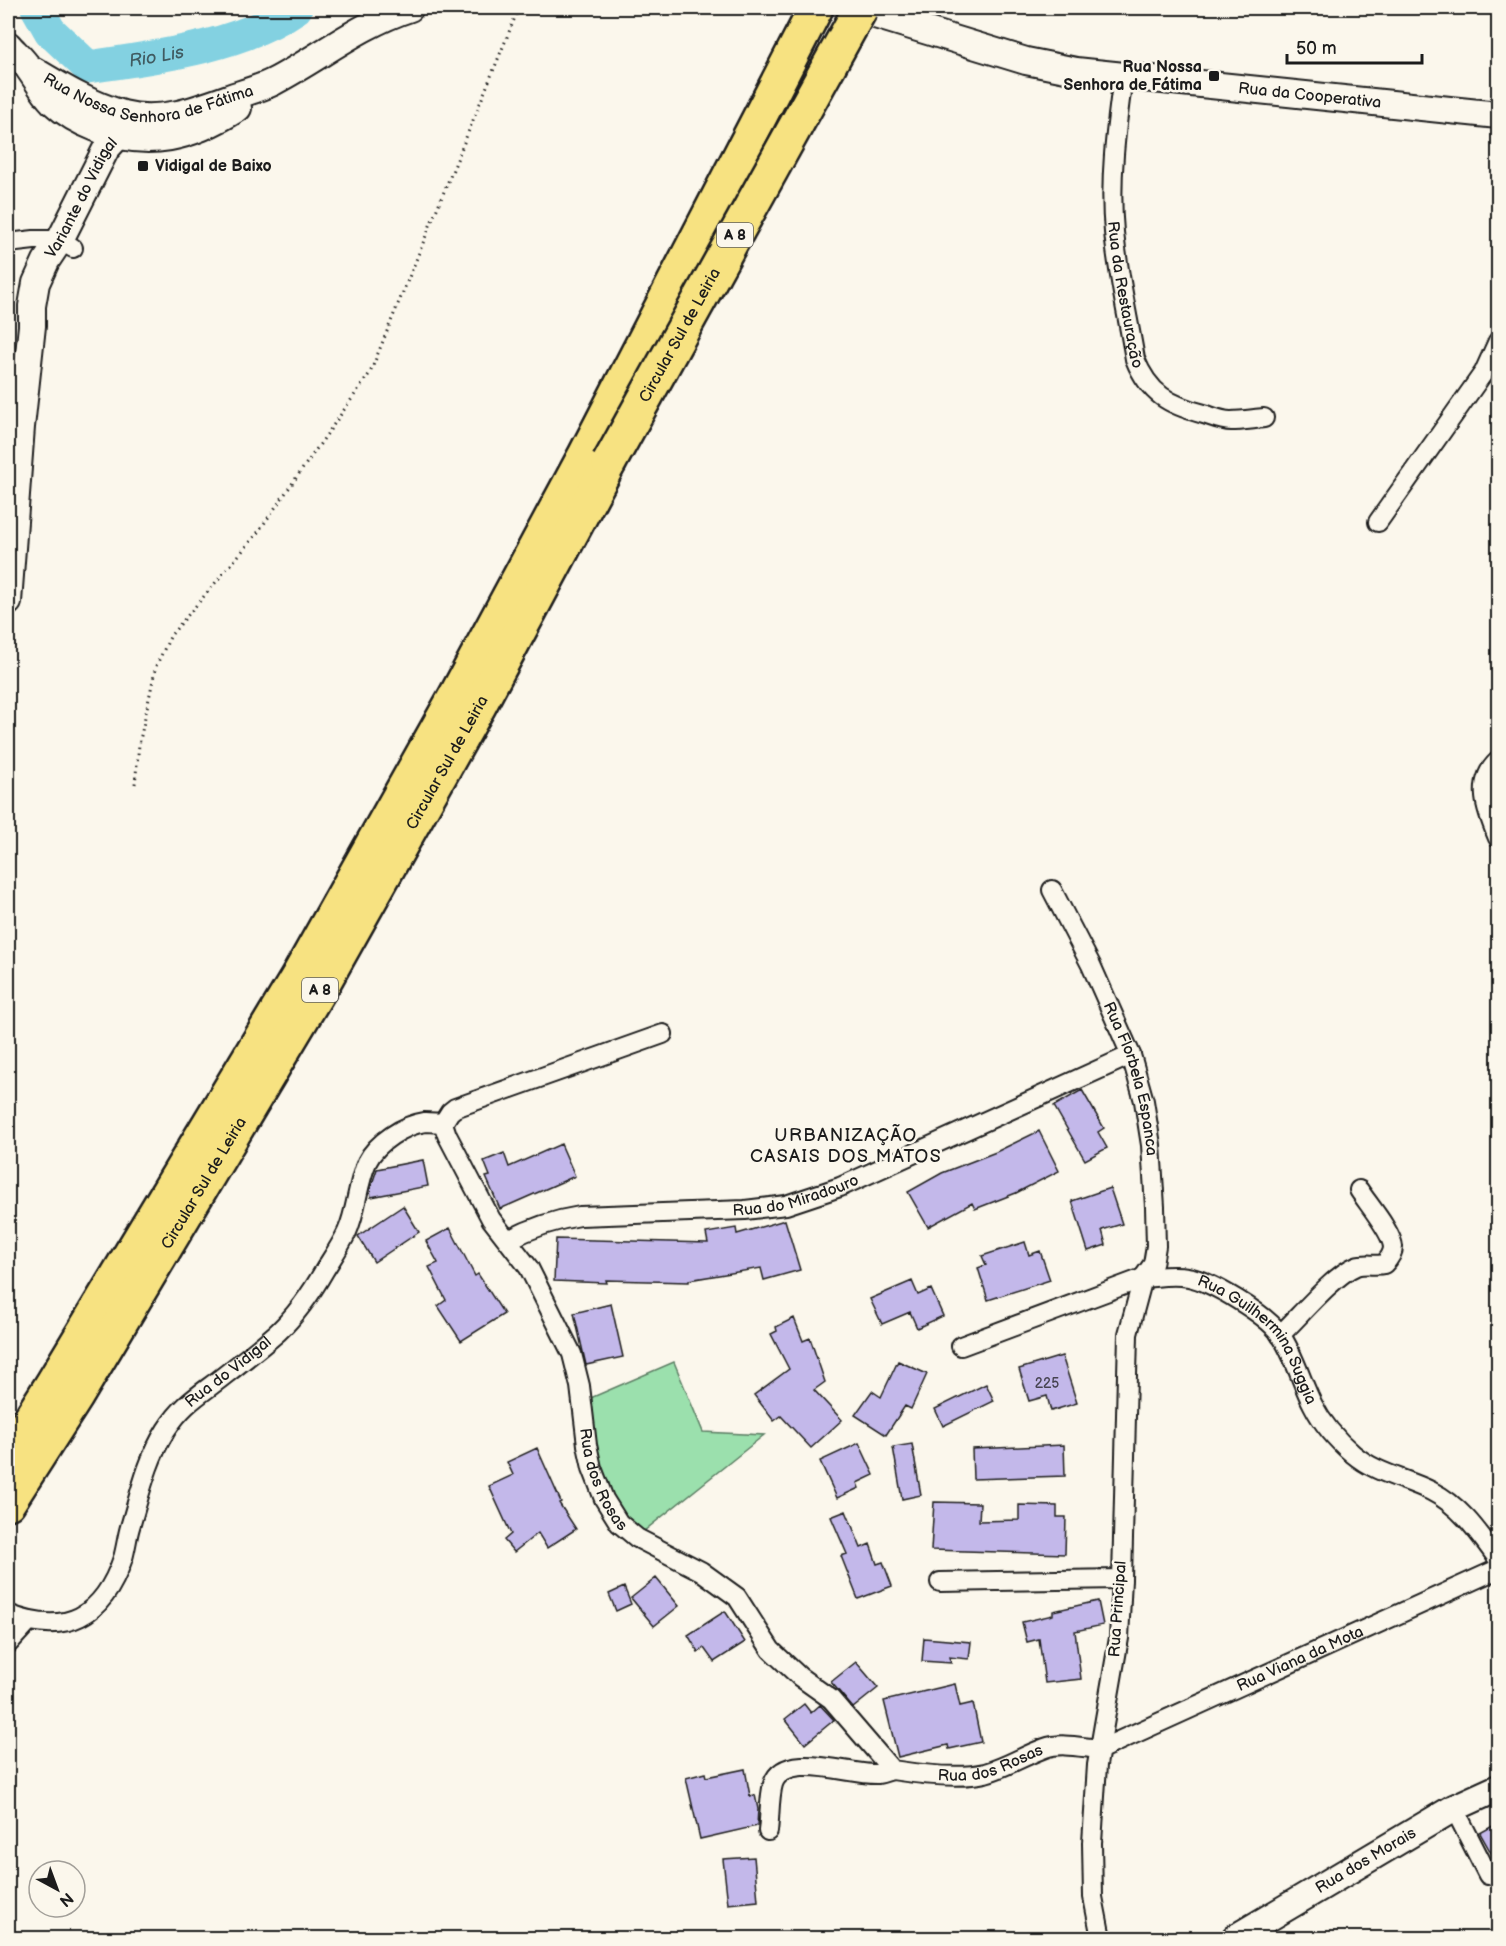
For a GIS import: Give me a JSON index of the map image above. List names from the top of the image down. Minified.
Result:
{"streets":{"highway":["A 8","Circular Sul de Leiria"],"main road":["Rua Nossa Senhora de Fátima","Rua da Cooperativa","Variante do Vidigal","Rua dos Morais"],"street":["Rua da Restauração","Rua Florbela Espanca","Rua do Miradouro","Rua Guilhermina Suggia","Rua do Vidigal","Rua dos Rosas","Rua Principal","Rua Viana da Mota"]},"crossings":[["Rua Nossa Senhora de Fátima","Variante do Vidigal"],["Rua da Cooperativa","Rua da Restauração"],["Rua da Cooperativa","Circular Sul de Leiria"],["Rua Florbela Espanca","Rua do Miradouro"],["Rua Florbela Espanca","Rua Guilhermina Suggia"],["Rua Florbela Espanca","Rua Principal"],["Rua do Miradouro","Rua dos Rosas"],["Rua Guilhermina Suggia","Rua Principal"],["Rua do Vidigal","Rua dos Rosas"],["Rua dos Rosas","Rua Principal"],["Rua dos Rosas","Rua Viana da Mota"],["Rua Principal","Rua Viana da Mota"]],"districts":["URBANIZAÇÃO CASAIS DOS MATOS"],"water":["Rio Lis"],"places":{"transit":["Rua Nossa Senhora de Fátima","Vidigal de Baixo"]},"house_numbers":["225"],"scale_bar":"50 m","north":"bottom right"}
